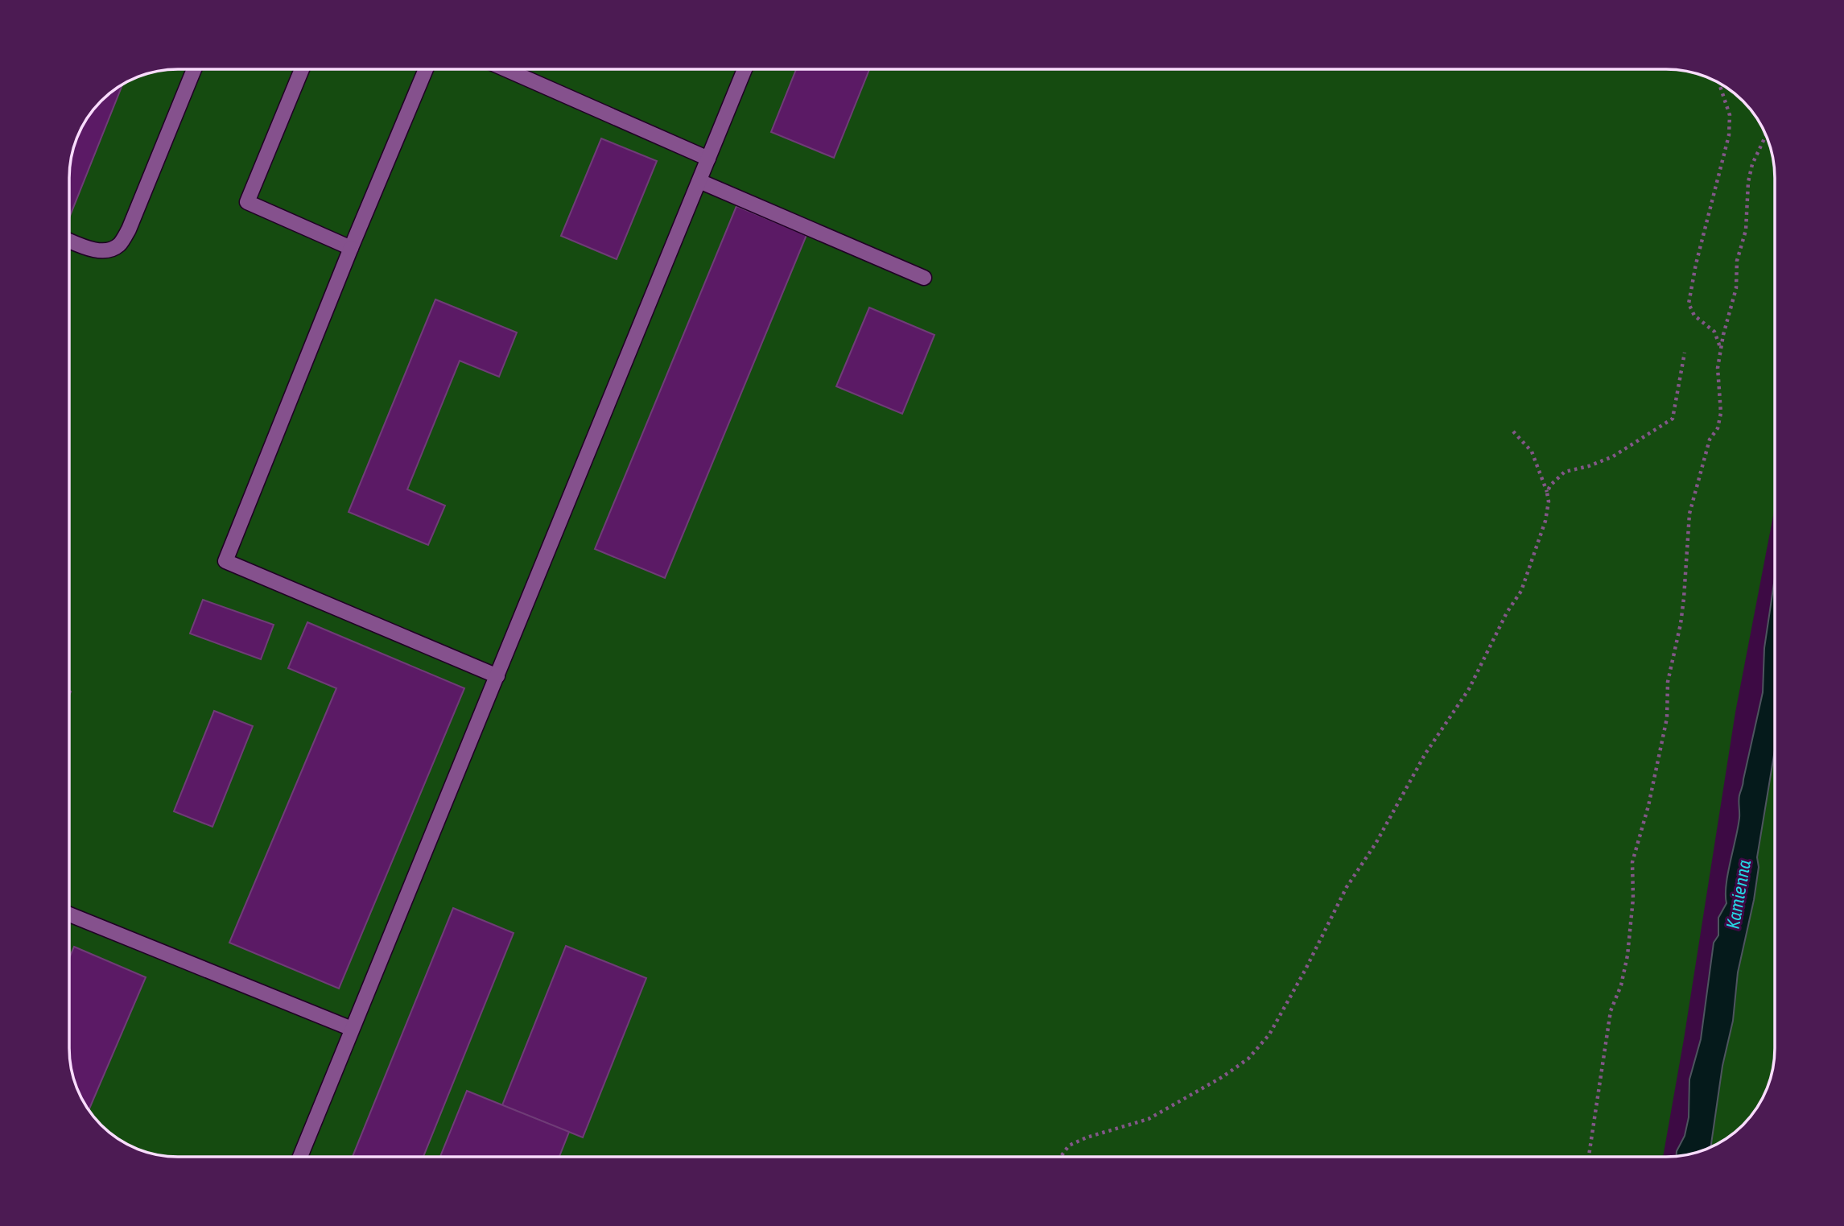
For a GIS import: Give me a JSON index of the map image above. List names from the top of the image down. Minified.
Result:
{"water":["Kamienna"]}
